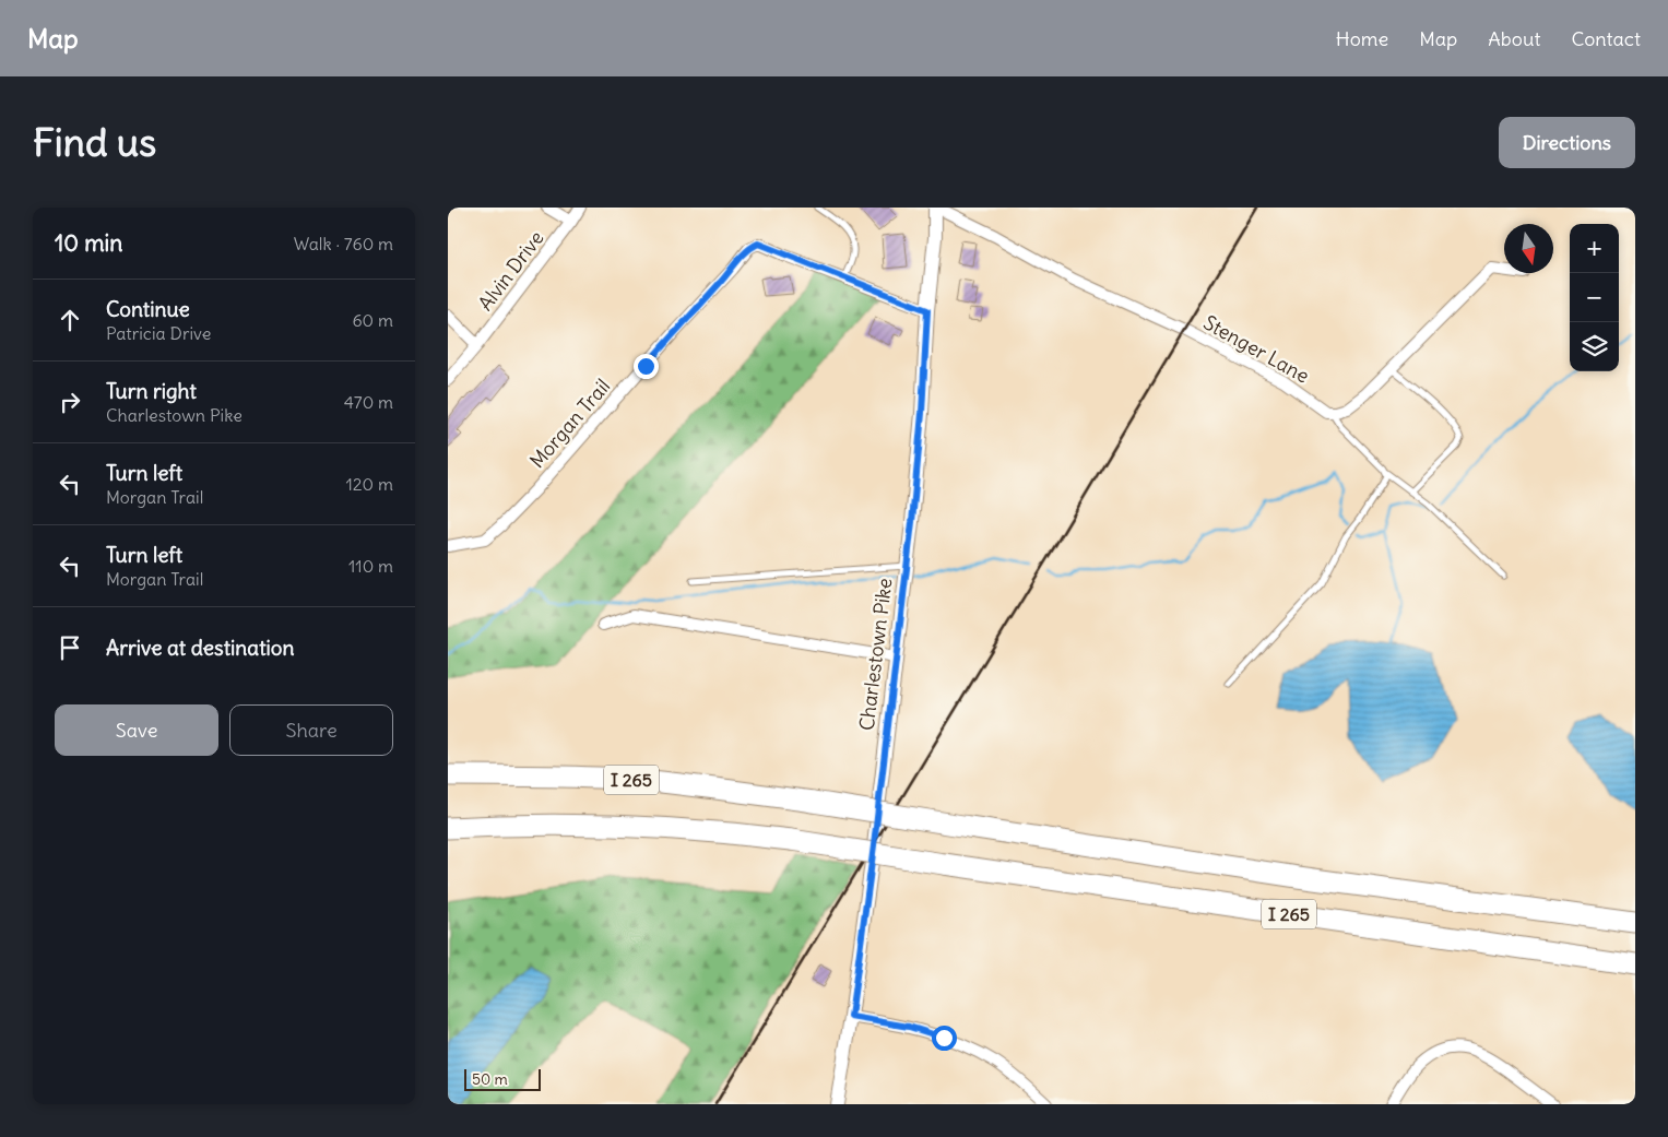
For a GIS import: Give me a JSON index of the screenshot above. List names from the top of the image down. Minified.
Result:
{"streets":{"highway":["I 265"],"street":["Alvin Drive","Stenger Lane","Morgan Trail","Charlestown Pike"]},"crossings":[["Stenger Lane","Charlestown Pike"],["Morgan Trail","Charlestown Pike"]],"scale_bar":"50 m","north":"bottom","page":{"header":"Map","nav":["Home","Map","About","Contact"],"buttons":["Directions",["Save","Share"]],"title":"Find us","heading":["10 min","Walk · 760 m"],"map_buttons":["+","−"],"list":[["Continue","Patricia Drive","60 m"],["Turn right","Charlestown Pike","470 m"],["Turn left","Morgan Trail","120 m"],["Turn left","Morgan Trail","110 m"],"Arrive at destination"],"scale":"50 m"}}
